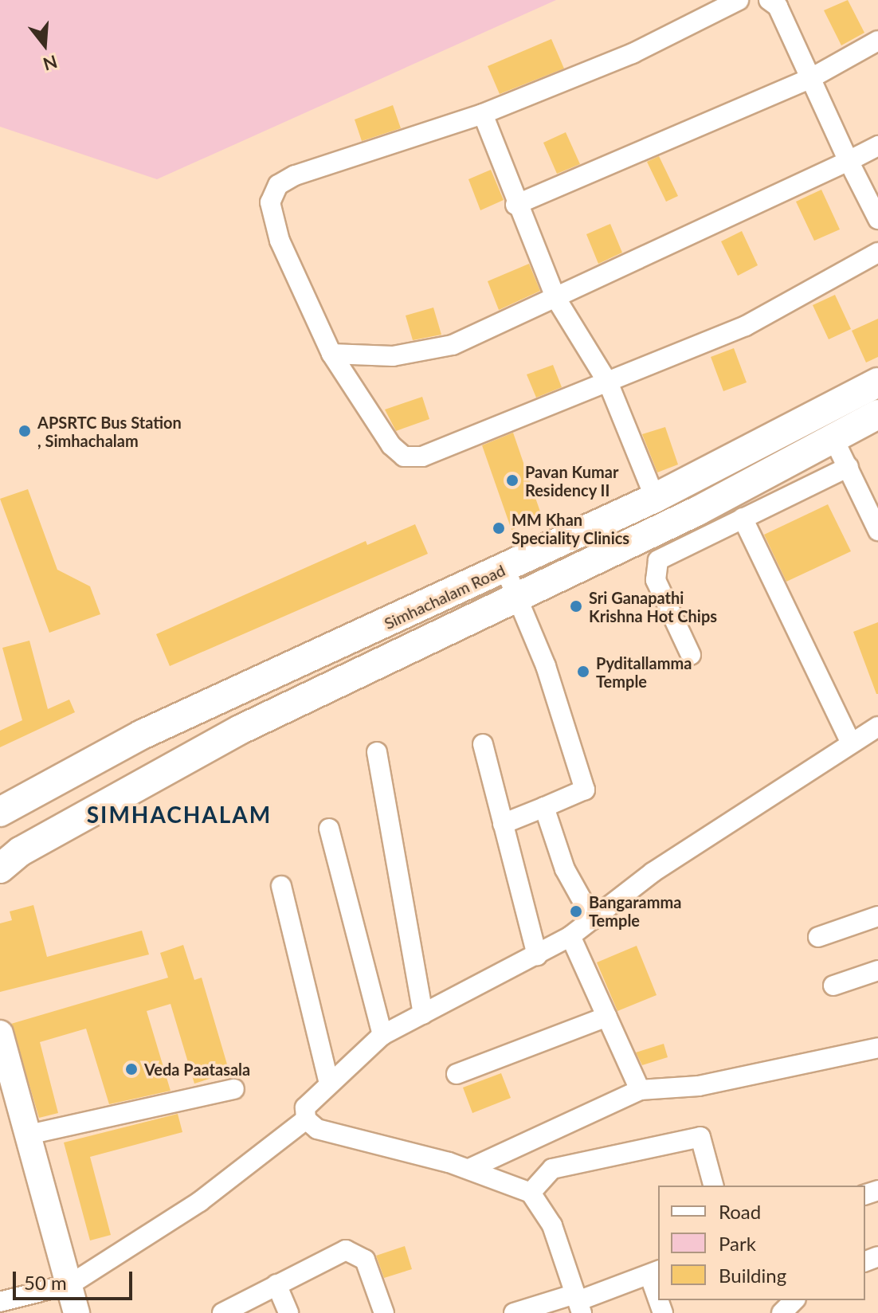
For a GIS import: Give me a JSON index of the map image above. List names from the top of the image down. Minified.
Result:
{"streets":{"main road":["Simhachalam Road"]},"districts":["SIMHACHALAM"],"places":["APSRTC Bus Station , Simhachalam","Pavan Kumar Residency II","MM Khan Speciality Clinics","Sri Ganapathi Krishna Hot Chips","Pyditallamma Temple","Bangaramma Temple","Veda Paatasala"],"legend":["Road","Park","Building"],"scale_bar":"50 m","north":"bottom"}
